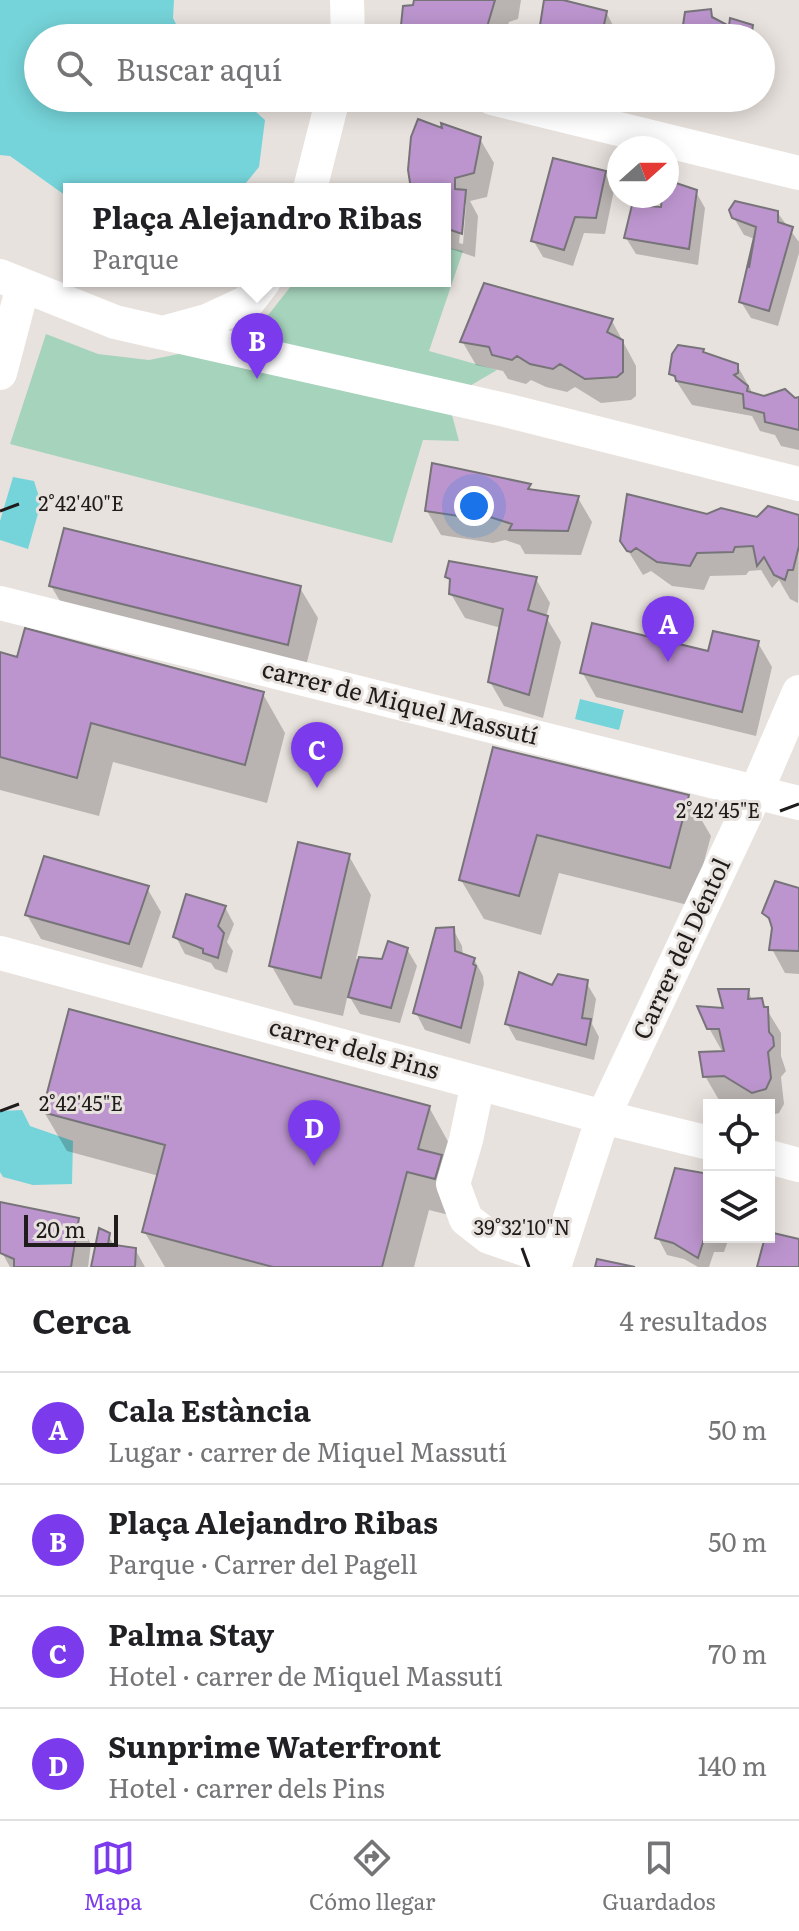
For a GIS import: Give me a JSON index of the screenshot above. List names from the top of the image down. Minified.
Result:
{"streets":{"street":["carrer de Miquel Massutí","Carrer del Déntol","carrer dels Pins"]},"crossings":[["carrer de Miquel Massutí","Carrer del Déntol"],["Carrer del Déntol","carrer dels Pins"]],"scale_bar":"20 m","north":"right","page":{"search":"Buscar aquí","popup":["Plaça Alejandro Ribas","Parque"],"pins":["B","A","C","D"],"scale":"20 m","heading":["Cerca","4 resultados"],"list":[{"mark":"A","name":"Cala Estància","note":"Lugar · carrer de Miquel Massutí","value":"50 m"},{"mark":"B","name":"Plaça Alejandro Ribas","note":"Parque · Carrer del Pagell","value":"50 m"},{"mark":"C","name":"Palma Stay","note":"Hotel · carrer de Miquel Massutí","value":"70 m"},{"mark":"D","name":"Sunprime Waterfront","note":"Hotel · carrer dels Pins","value":"140 m"}],"nav":["Mapa","Cómo llegar","Guardados"]},"coordinates":["2°42'40\"E","2°42'45\"E","39°32'10\"N"]}
